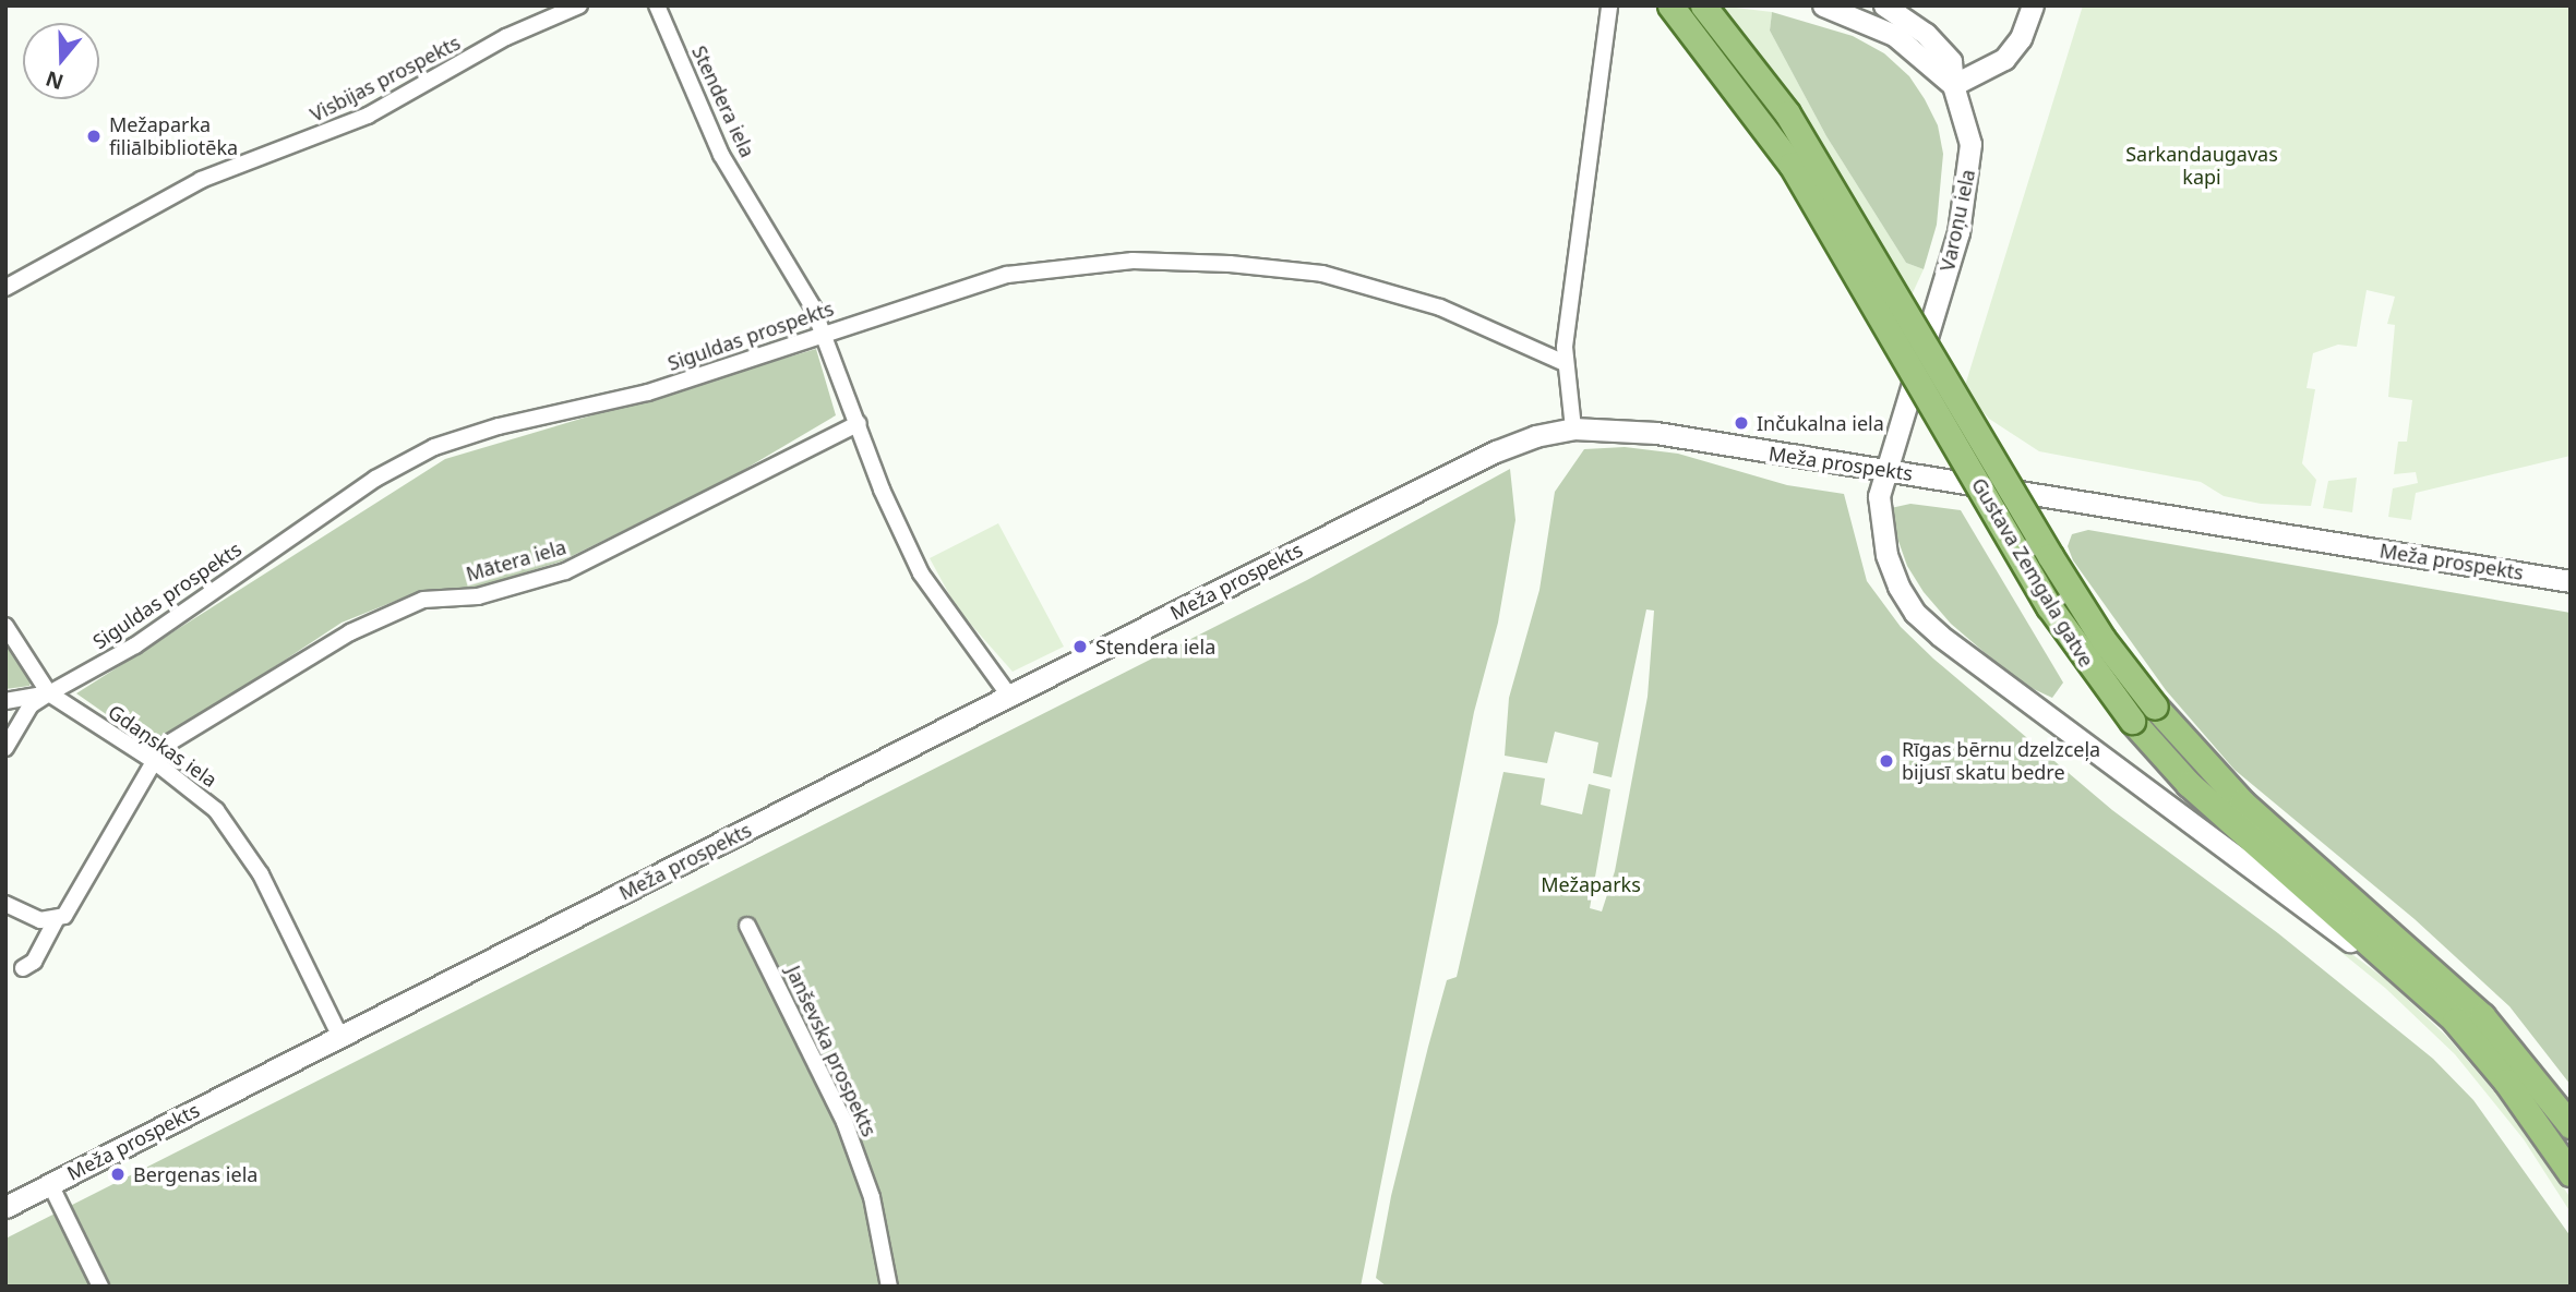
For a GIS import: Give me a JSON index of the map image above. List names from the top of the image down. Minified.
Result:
{"streets":{"main road":["Gustava Zemgala gatve"],"street":["Visbijas prospekts","Stendera iela","Varoņu iela","Siguldas prospekts","Meža prospekts","Mātera iela","Gdaņskas iela","Janševska prospekts"]},"crossings":[["Stendera iela","Siguldas prospekts"],["Stendera iela","Meža prospekts"],["Stendera iela","Mātera iela"],["Varoņu iela","Meža prospekts"],["Varoņu iela","Gustava Zemgala gatve"],["Siguldas prospekts","Gdaņskas iela"],["Meža prospekts","Gdaņskas iela"],["Mātera iela","Gdaņskas iela"]],"parks":["Sarkandaugavas kapi","Mežaparks"],"places":["Mežaparka filiālbibliotēka","Inčukalna iela","Stendera iela","Rīgas bērnu dzelzceļa bijusī skatu bedre","Bergenas iela"],"north":"bottom"}
